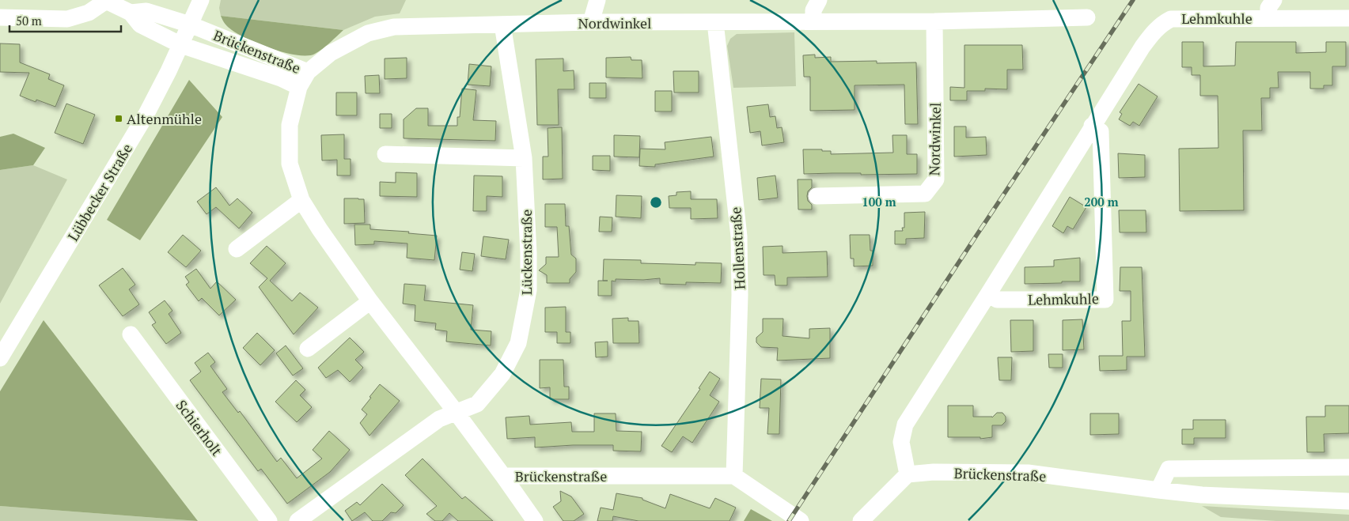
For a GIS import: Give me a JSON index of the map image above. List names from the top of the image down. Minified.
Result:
{"streets":{"street":["Lehmkuhle","Nordwinkel","Brückenstraße","Lübbecker Straße","Hollenstraße","Lückenstraße","Schierholt"]},"crossings":[["Lehmkuhle","Brückenstraße"],["Nordwinkel","Brückenstraße"],["Nordwinkel","Hollenstraße"],["Nordwinkel","Lückenstraße"],["Brückenstraße","Lübbecker Straße"],["Brückenstraße","Hollenstraße"],["Brückenstraße","Lückenstraße"]],"places":{"transit":["Altenmühle"]},"scale_bar":"50 m","rings":["100 m","200 m"]}
